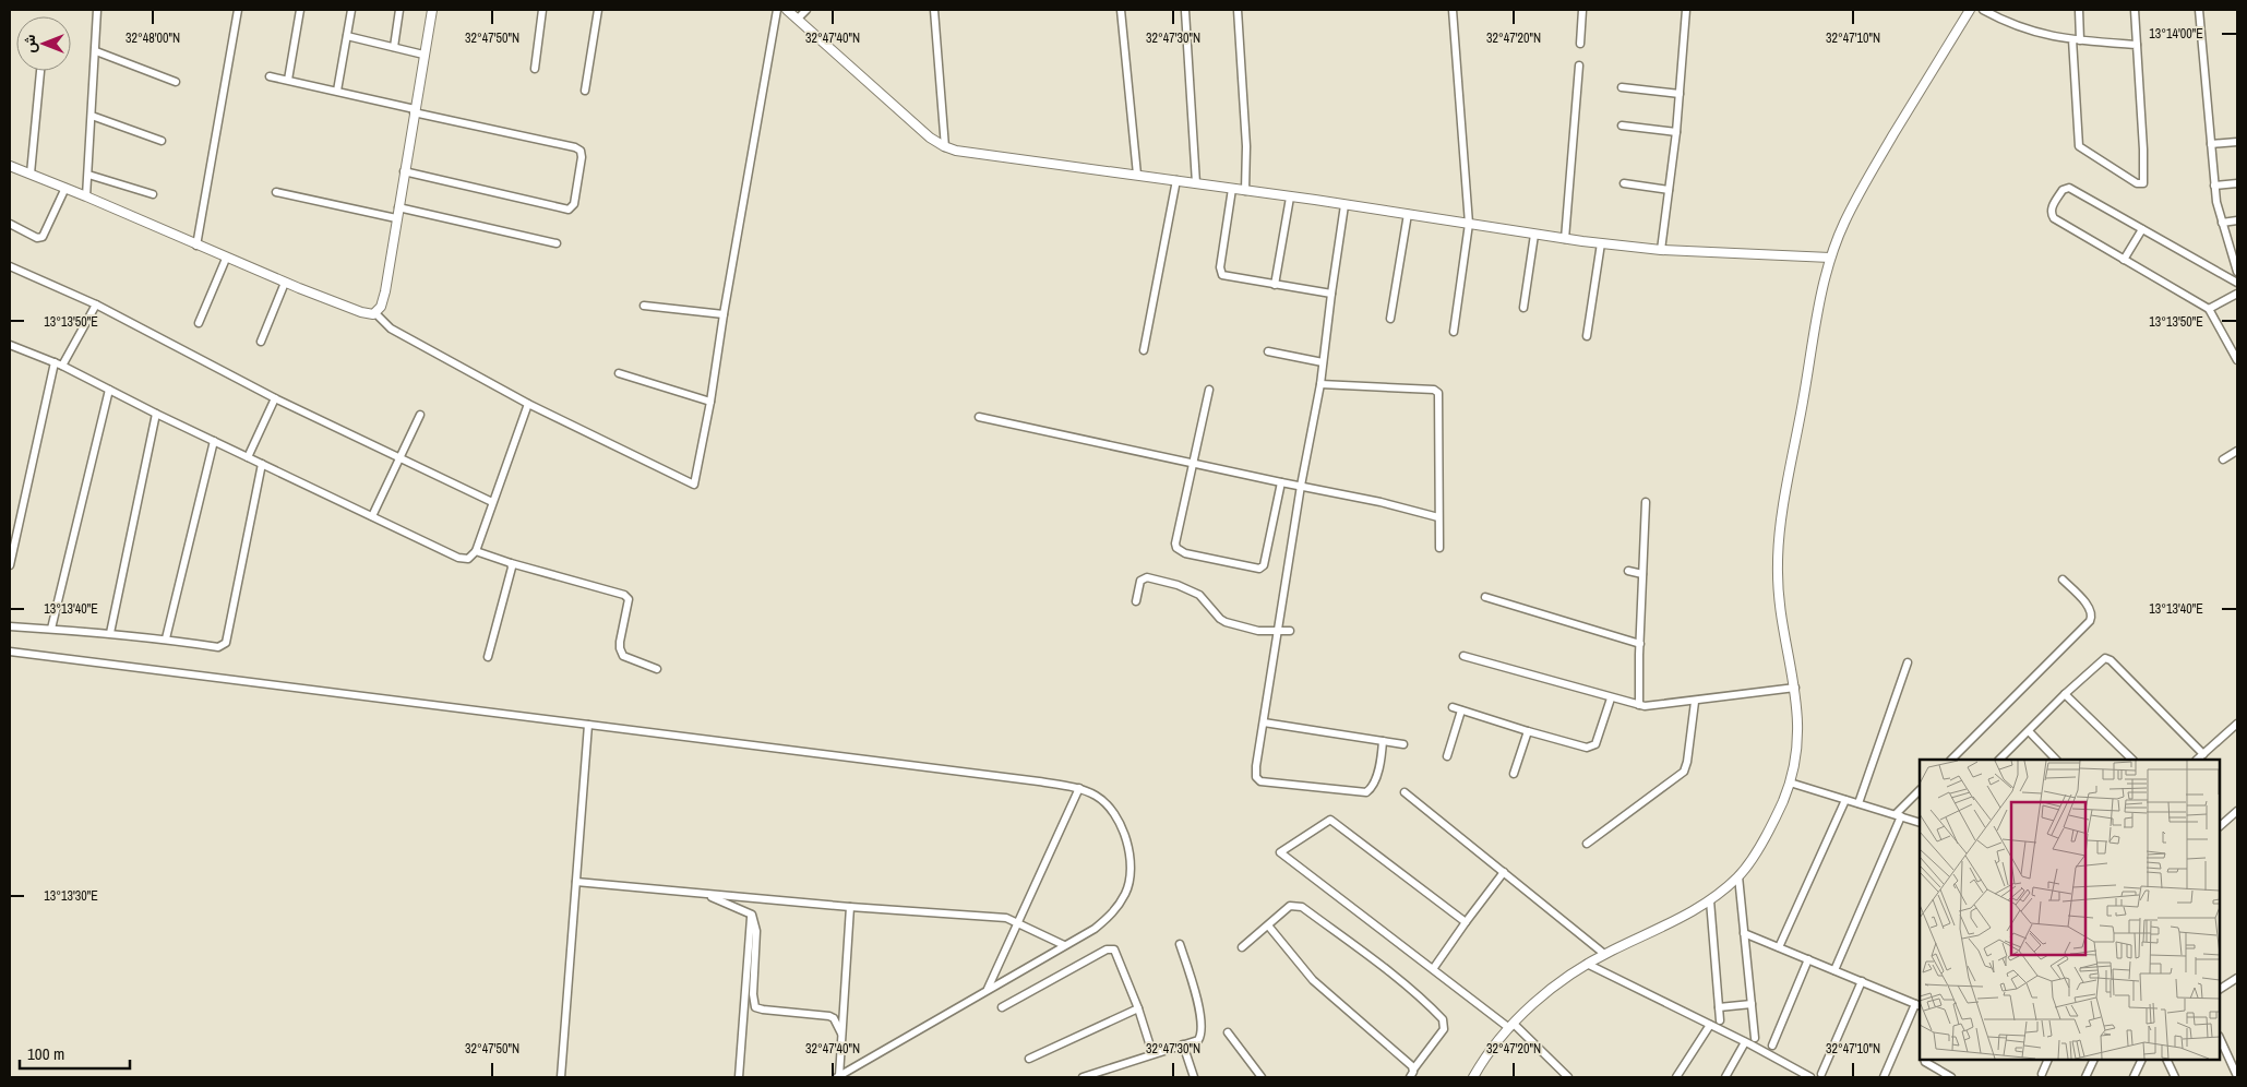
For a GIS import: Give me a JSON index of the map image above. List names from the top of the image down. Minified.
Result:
{"scale_bar":"100 m","north":"left","coordinates":["13°14'00\"E","32°48'00\"N","32°47'50\"N","32°47'40\"N","32°47'30\"N","32°47'20\"N","32°47'10\"N","13°13'50\"E","13°13'40\"E","13°13'30\"E"]}
